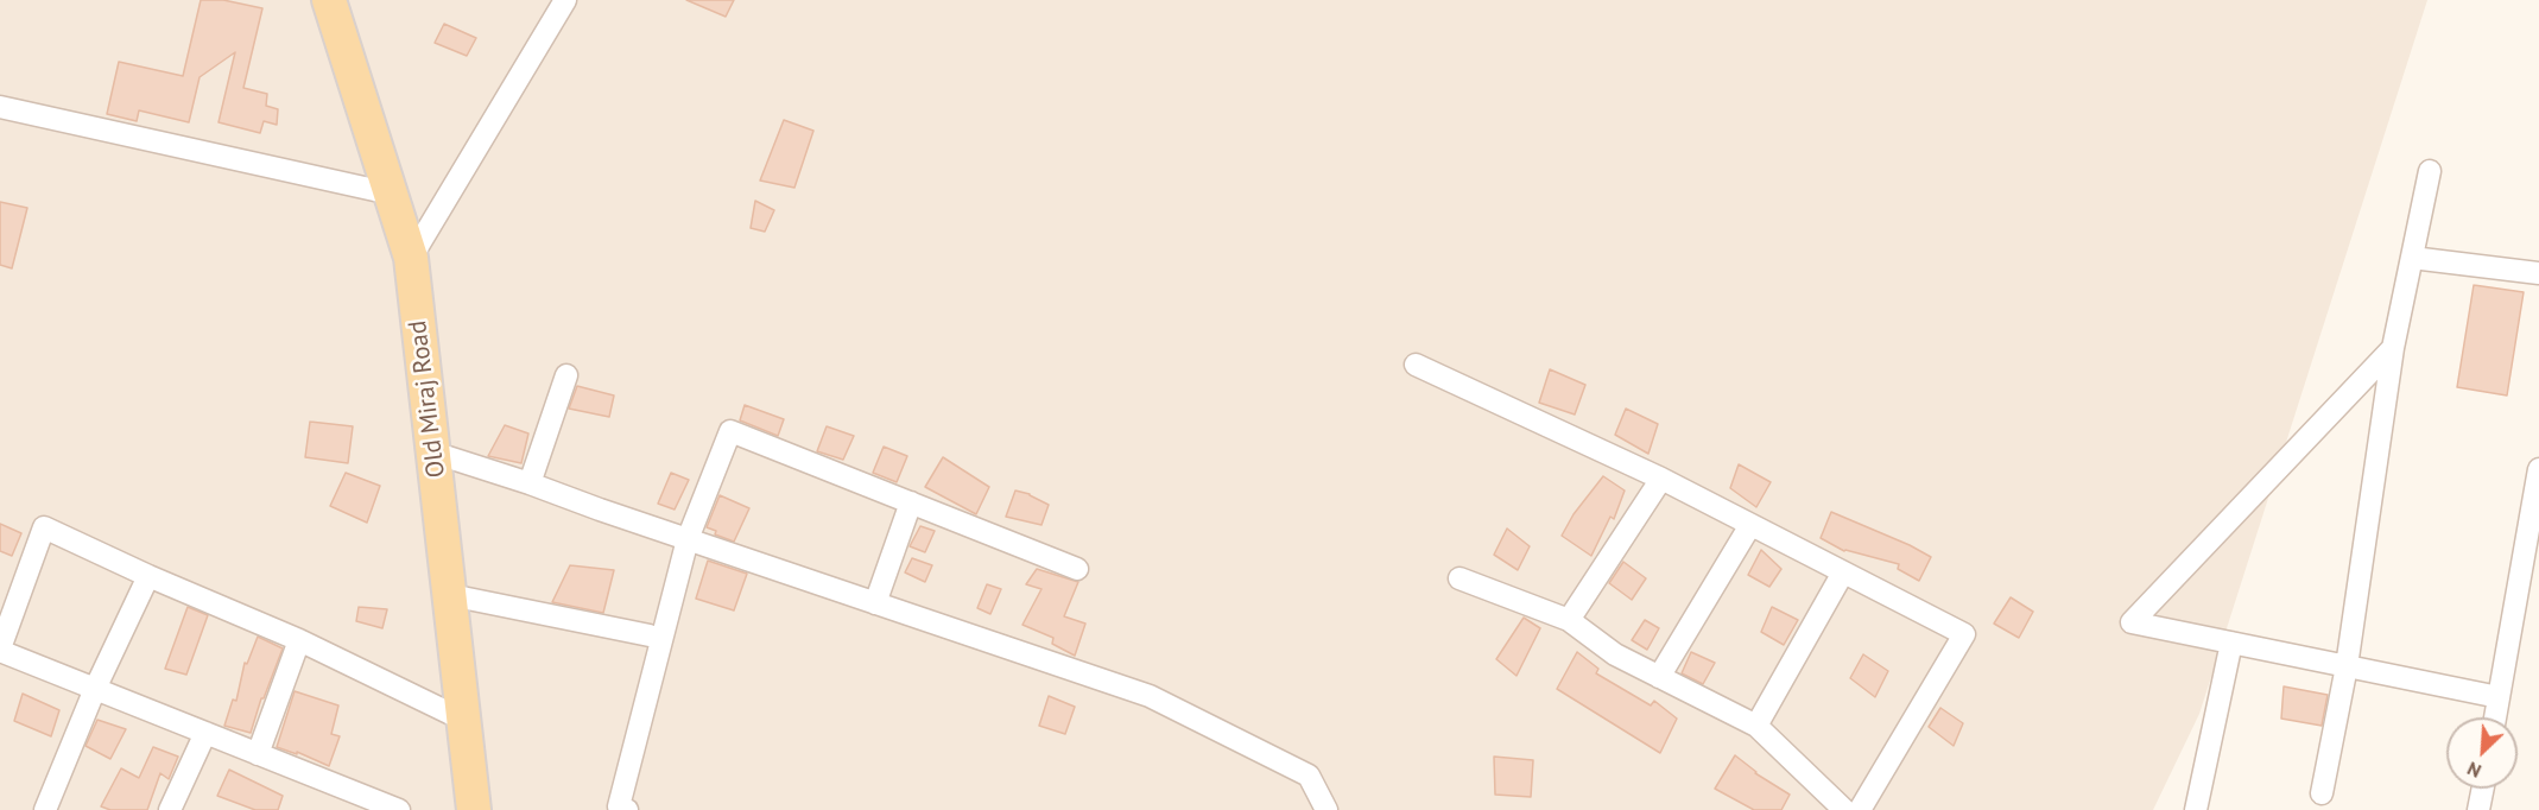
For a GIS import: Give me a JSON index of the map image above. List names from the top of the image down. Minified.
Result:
{"streets":{"main road":["Old Miraj Road"]},"north":"bottom left"}
